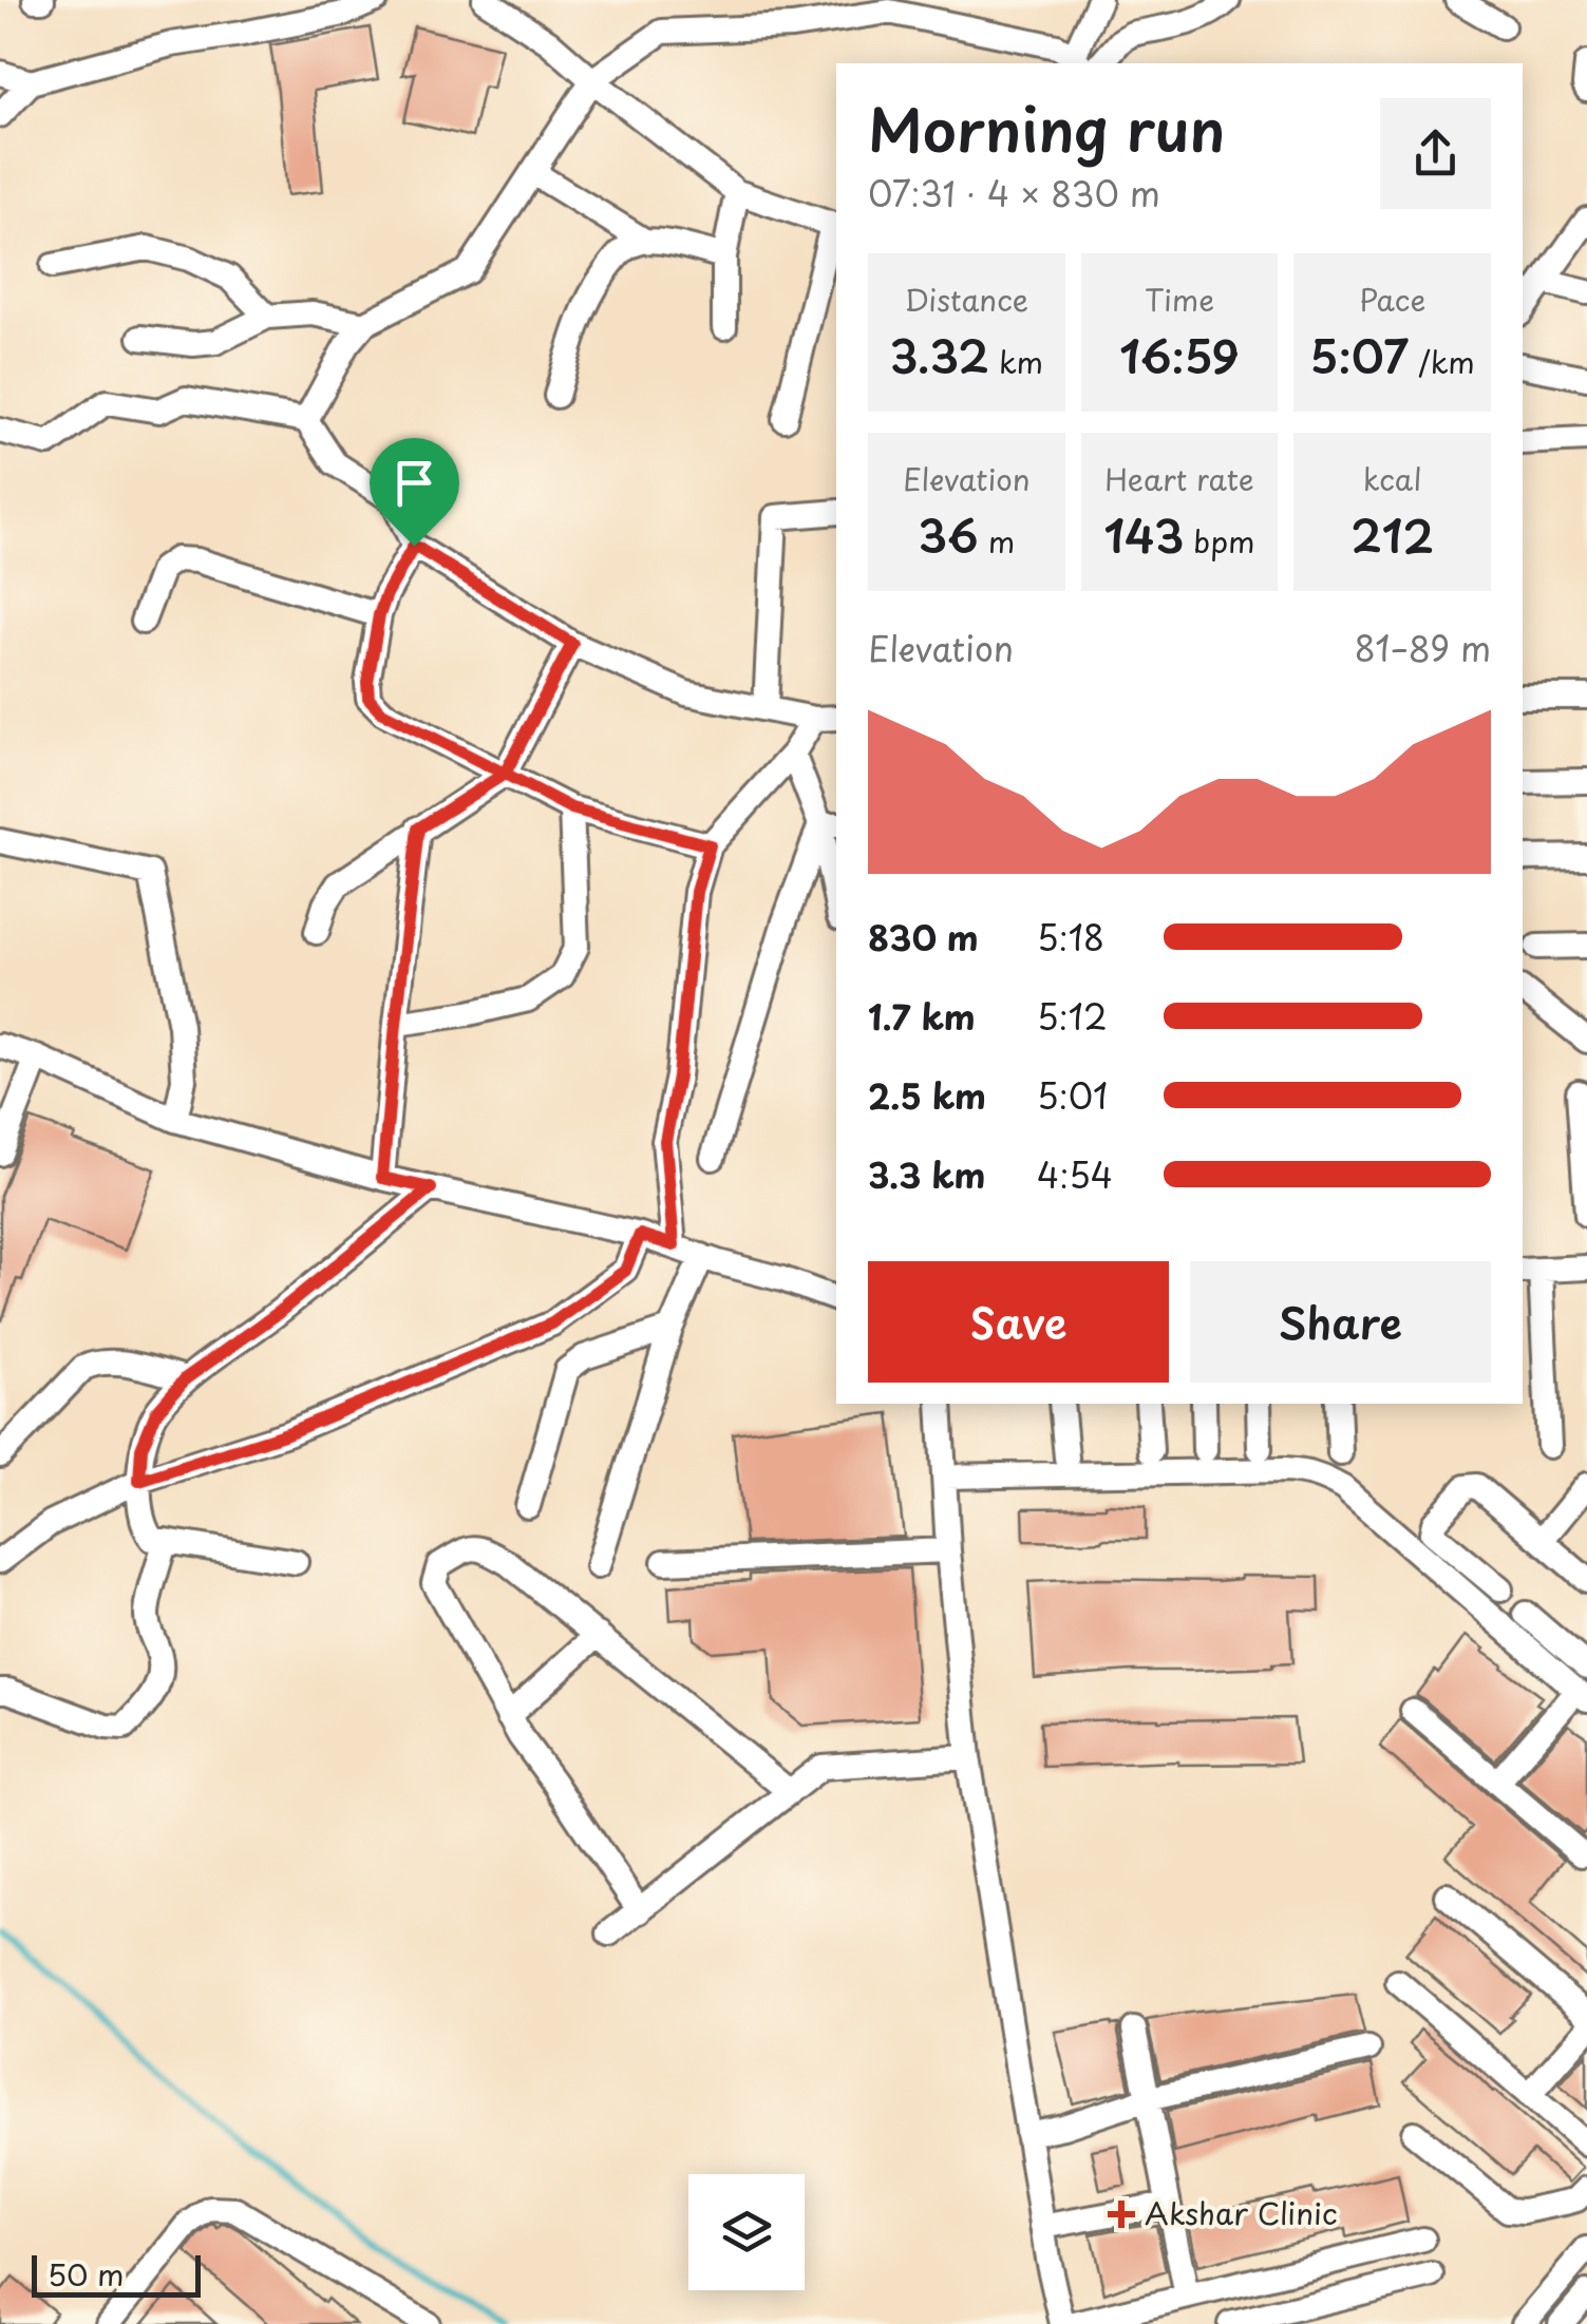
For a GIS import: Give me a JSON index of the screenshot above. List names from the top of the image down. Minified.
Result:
{"places":{"health":["Akshar Clinic"]},"scale_bar":"50 m","page":{"heading":["Morning run","07:31 · 4 × 830 m"],"stats":[["Distance","3.32 km"],["Time","16:59"],["Pace","5:07 /km"],["Elevation","36 m"],["Heart rate","143 bpm"],["kcal","212"]],"chart":["Elevation","81–89 m"],"list":[{"name":"830 m","note":"5:18"},{"name":"1.7 km","note":"5:12"},{"name":"2.5 km","note":"5:01"},{"name":"3.3 km","note":"4:54"}],"buttons":["Save","Share"],"scale":"50 m"}}
